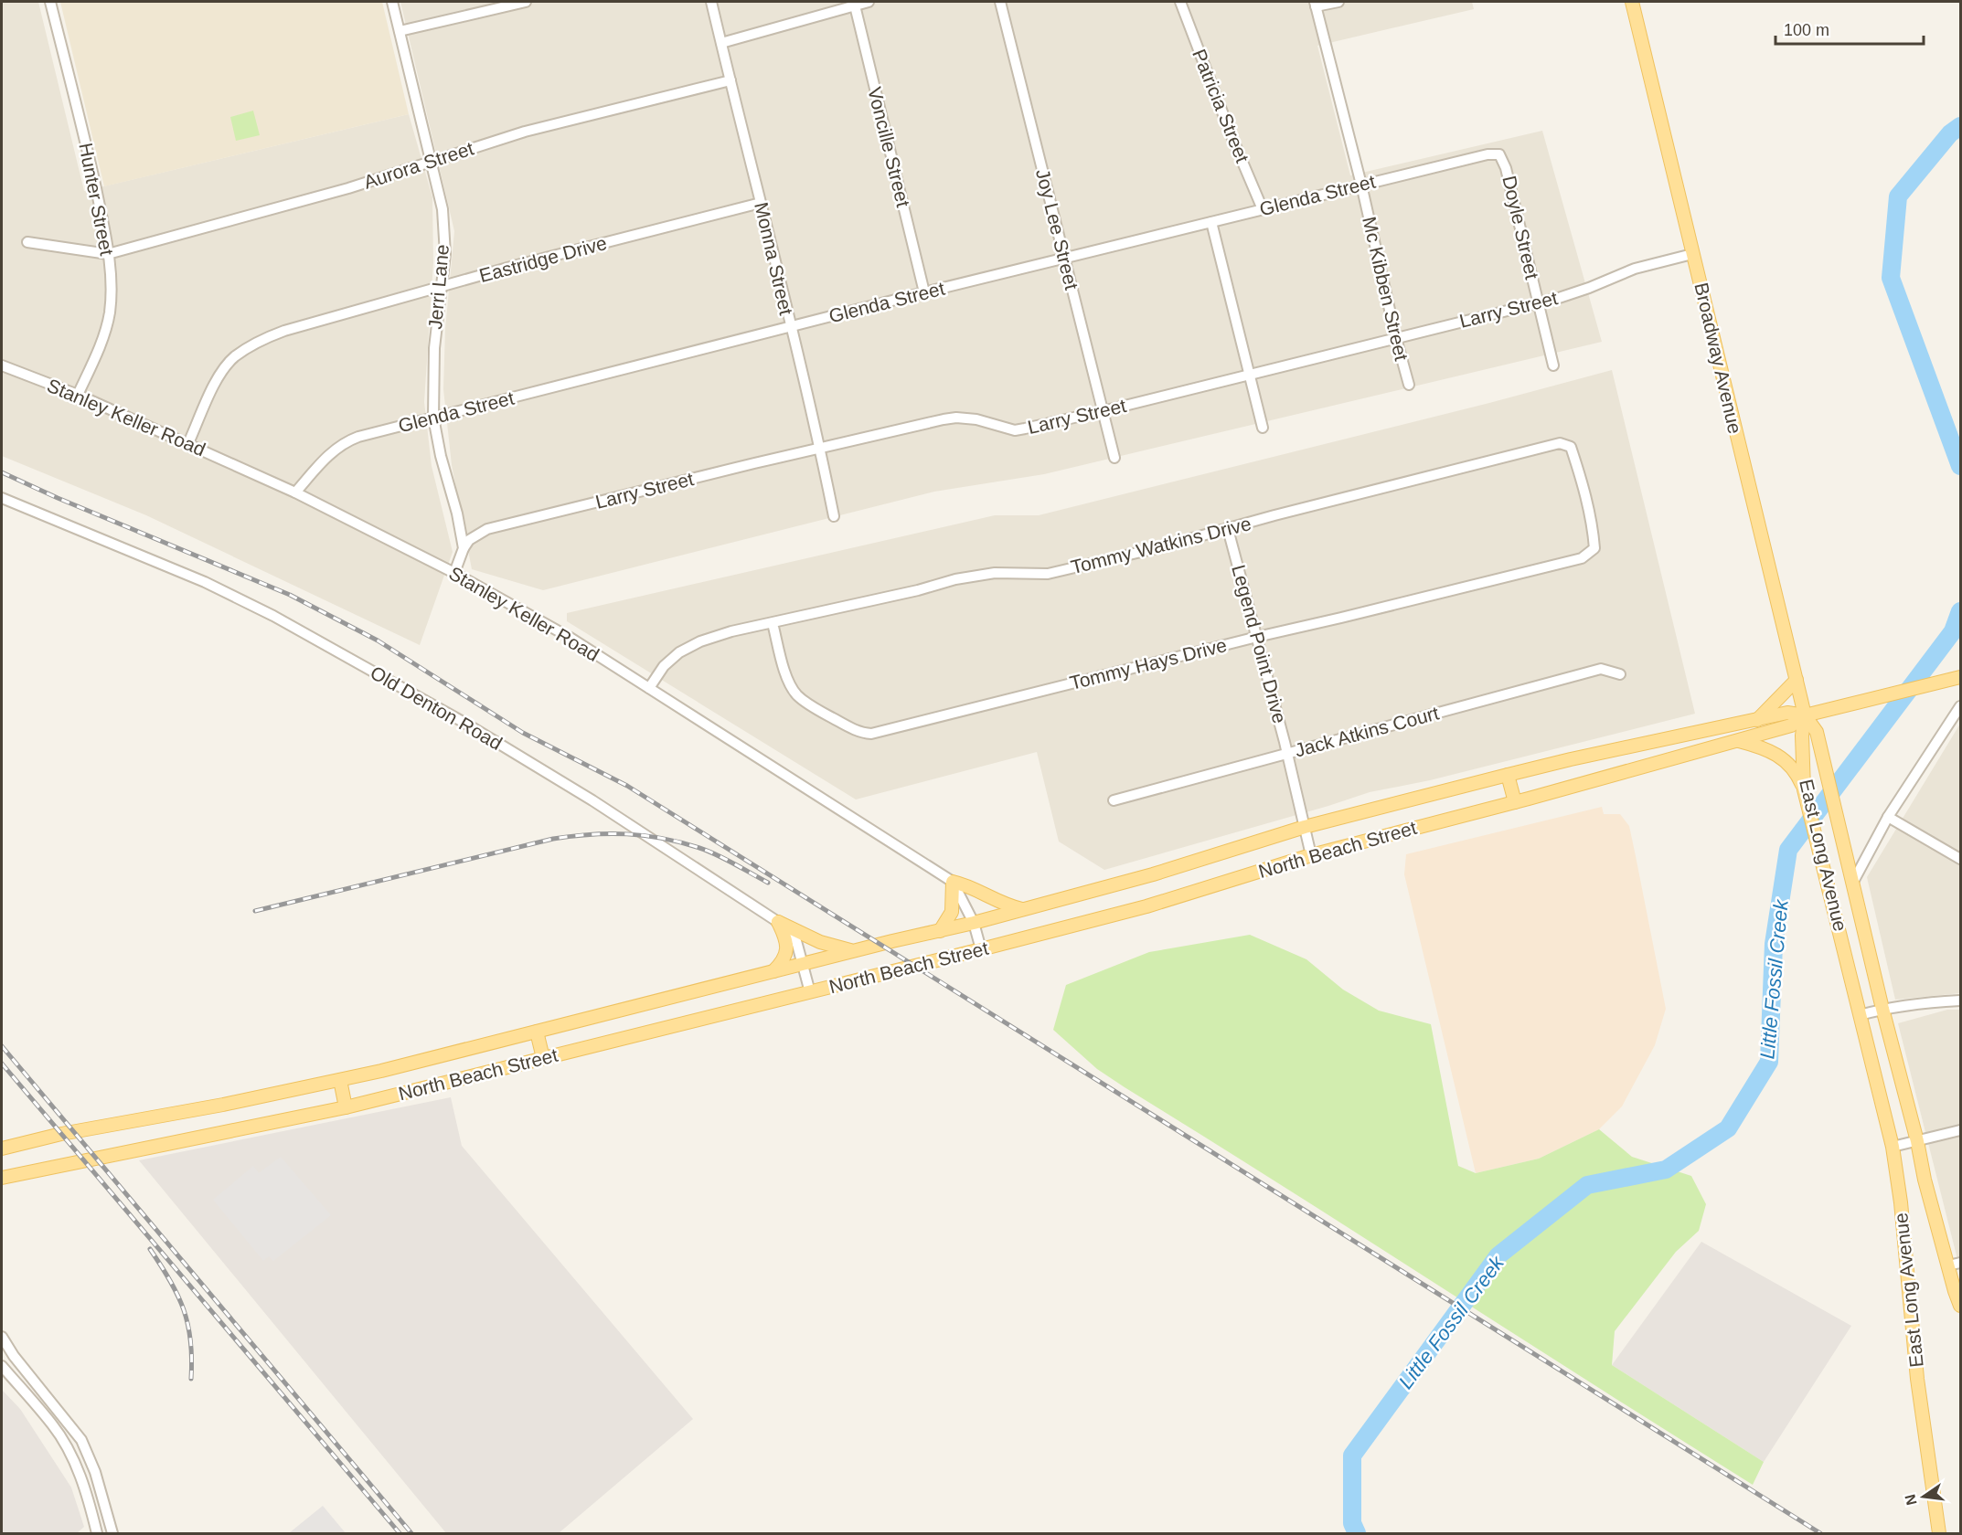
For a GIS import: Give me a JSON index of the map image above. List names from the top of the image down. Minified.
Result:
{"streets":{"main road":["Broadway Avenue","North Beach Street","East Long Avenue"],"street":["Patricia Street","Voncille Street","Aurora Street","Glenda Street","Hunter Street","Doyle Street","Joy Lee Street","Monna Street","Eastridge Drive","Jerri Lane","Mc Kibben Street","Larry Street","Stanley Keller Road","Tommy Watkins Drive","Legend Point Drive","Tommy Hays Drive","Old Denton Road","Jack Atkins Court"]},"crossings":[["Patricia Street","Glenda Street"],["Voncille Street","Glenda Street"],["Aurora Street","Hunter Street"],["Aurora Street","Monna Street"],["Aurora Street","Jerri Lane"],["Glenda Street","Doyle Street"],["Glenda Street","Joy Lee Street"],["Glenda Street","Monna Street"],["Glenda Street","Jerri Lane"],["Glenda Street","Mc Kibben Street"],["Glenda Street","Stanley Keller Road"],["Hunter Street","Stanley Keller Road"],["Doyle Street","Larry Street"],["Joy Lee Street","Larry Street"],["Monna Street","Eastridge Drive"],["Monna Street","Larry Street"],["Eastridge Drive","Jerri Lane"],["Eastridge Drive","Stanley Keller Road"],["Jerri Lane","Larry Street"],["Mc Kibben Street","Larry Street"],["Larry Street","Broadway Avenue"],["Broadway Avenue","North Beach Street"],["Broadway Avenue","East Long Avenue"],["Stanley Keller Road","Tommy Watkins Drive"],["Tommy Watkins Drive","Legend Point Drive"],["Tommy Watkins Drive","Tommy Hays Drive"],["Legend Point Drive","Tommy Hays Drive"],["Legend Point Drive","Jack Atkins Court"],["Legend Point Drive","North Beach Street"],["Old Denton Road","North Beach Street"],["North Beach Street","East Long Avenue"]],"water":["Little Fossil Creek"],"scale_bar":"100 m","north":"left"}
